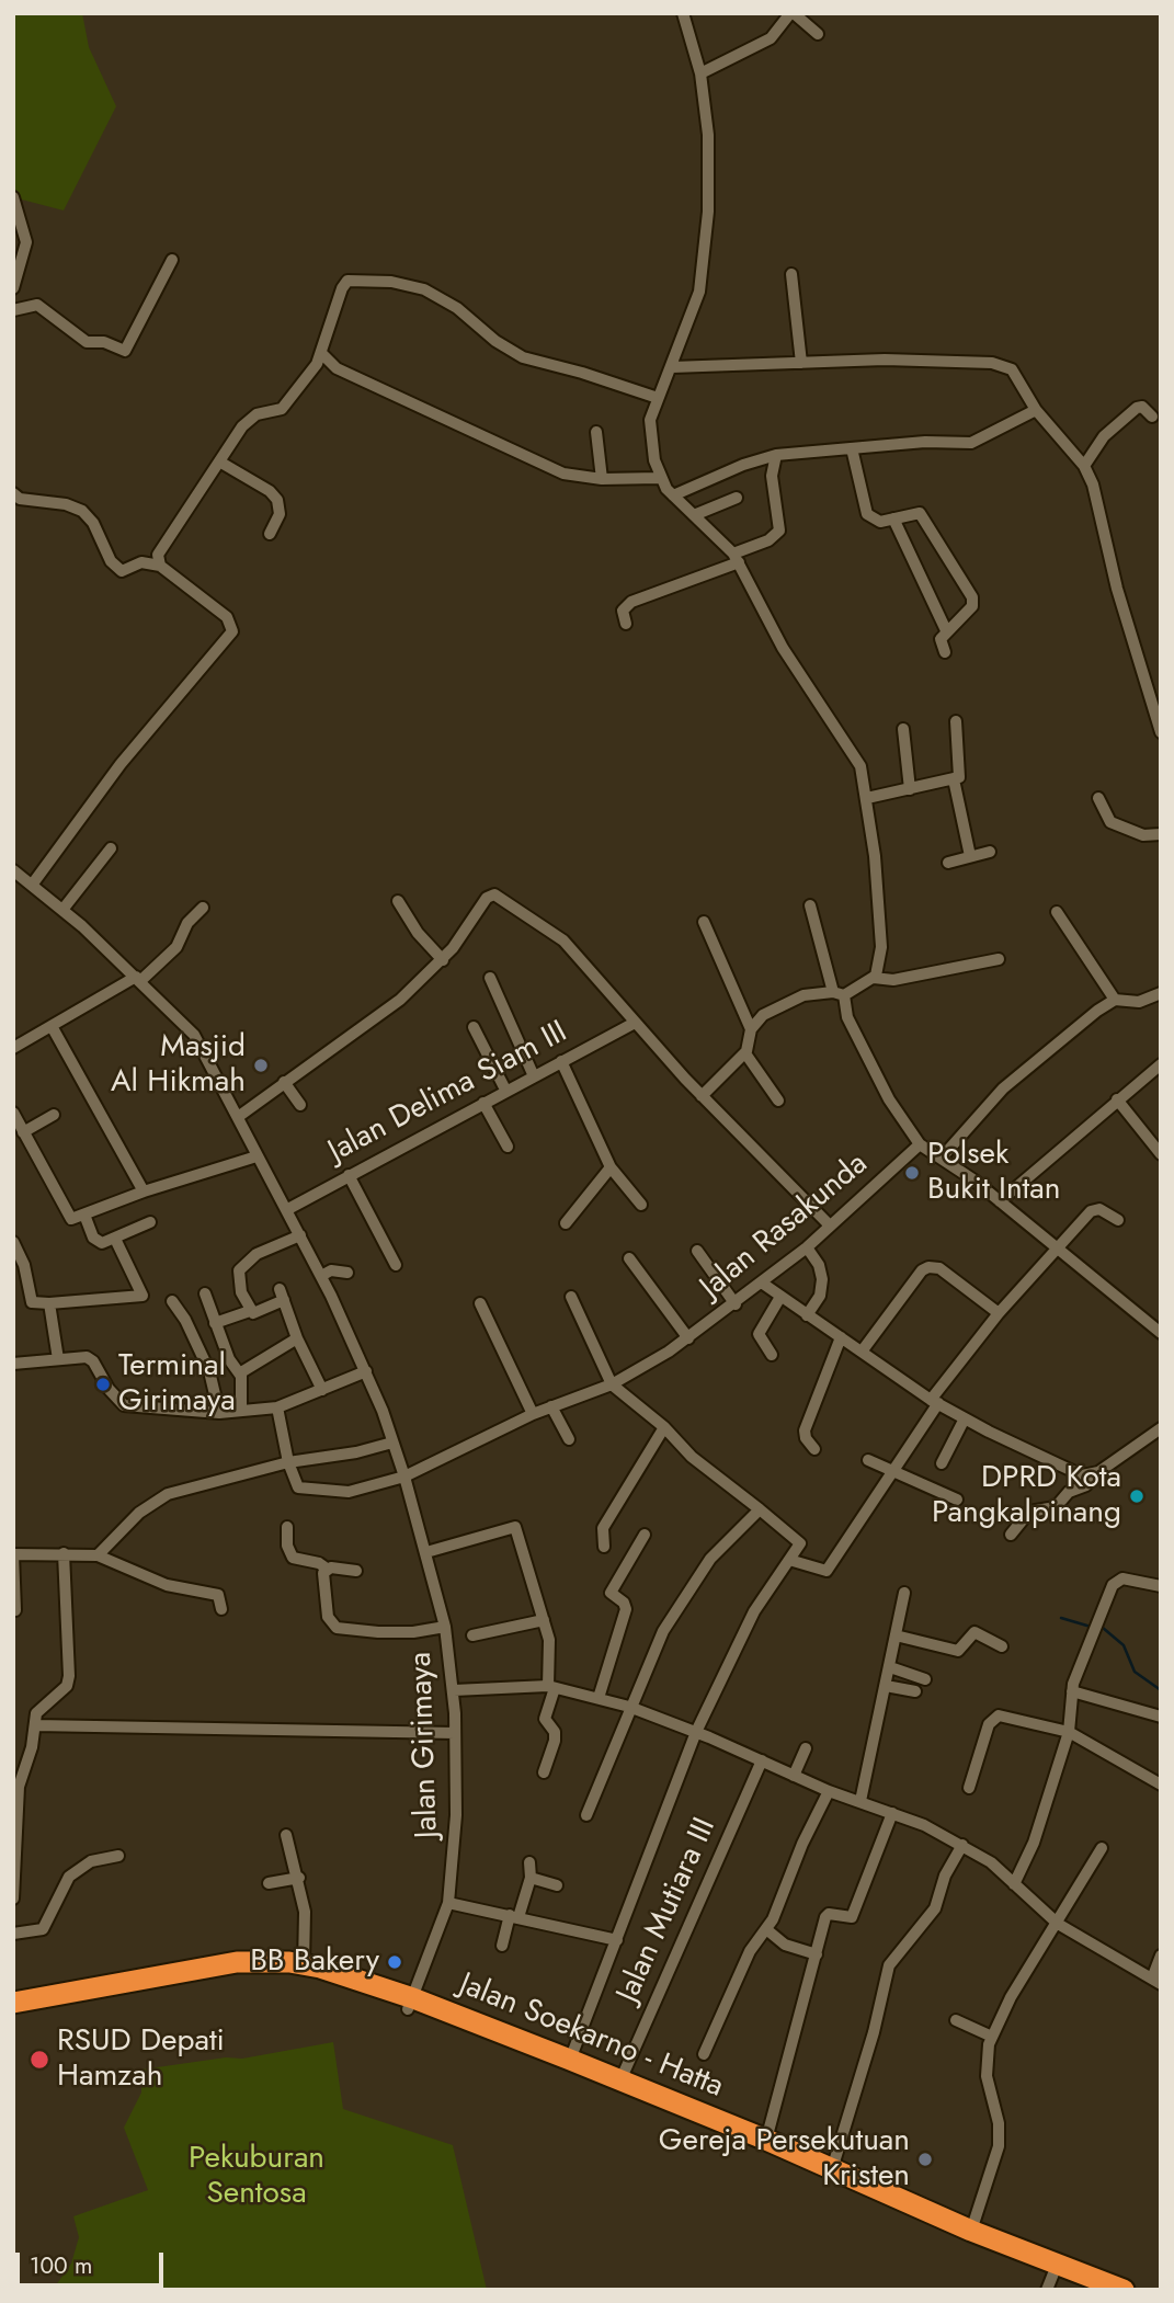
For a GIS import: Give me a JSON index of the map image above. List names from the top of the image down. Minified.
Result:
{"streets":{"highway":["Jalan Soekarno - Hatta"],"street":["Jalan Delima Siam III","Jalan Rasakunda","Jalan Girimaya","Jalan Mutiara III"]},"crossings":[["Jalan Delima Siam III","Jalan Girimaya"],["Jalan Rasakunda","Jalan Girimaya"],["Jalan Girimaya","Jalan Soekarno - Hatta"],["Jalan Mutiara III","Jalan Soekarno - Hatta"]],"parks":["Pekuburan Sentosa"],"places":["Masjid Al Hikmah","Polsek Bukit Intan","Terminal Girimaya","DPRD Kota Pangkalpinang","BB Bakery","RSUD Depati Hamzah","Gereja Persekutuan Kristen"],"scale_bar":"100 m"}
